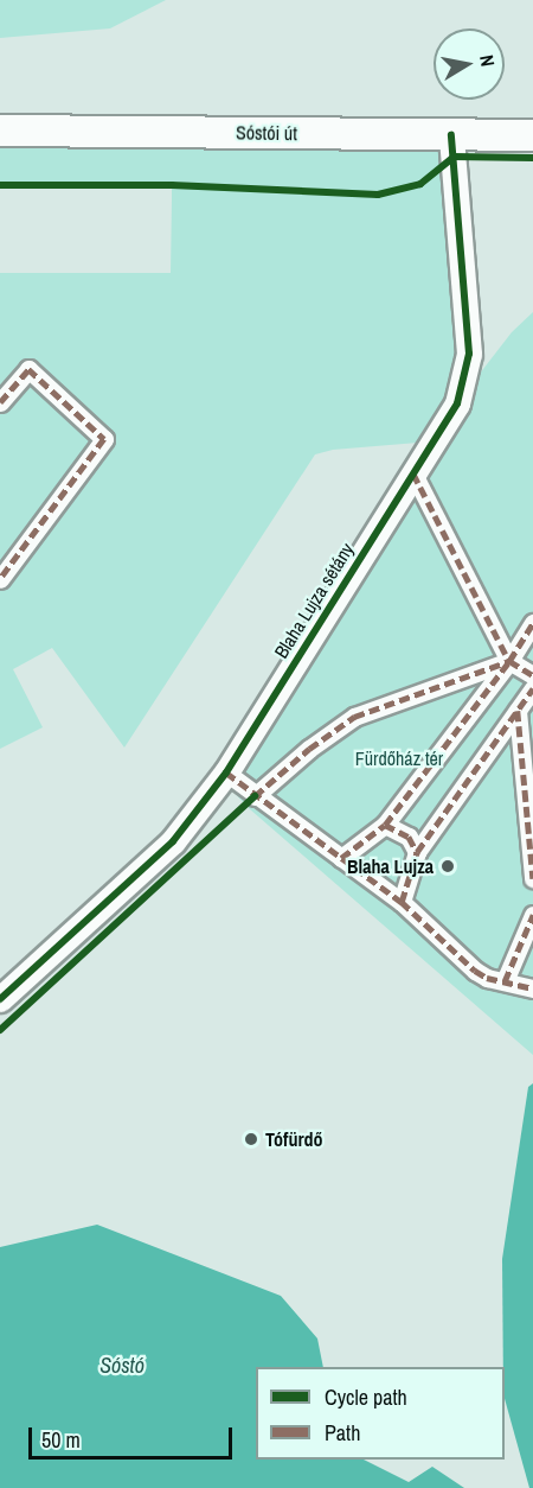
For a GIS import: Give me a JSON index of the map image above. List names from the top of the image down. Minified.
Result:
{"streets":{"street":["Sóstói út","Blaha Lujza sétány"]},"crossings":[["Sóstói út","Blaha Lujza sétány"]],"water":["Sóstó"],"parks":["Fürdőház tér"],"places":["Blaha Lujza","Tófürdő"],"legend":["Cycle path","Path"],"scale_bar":"50 m","north":"right"}
